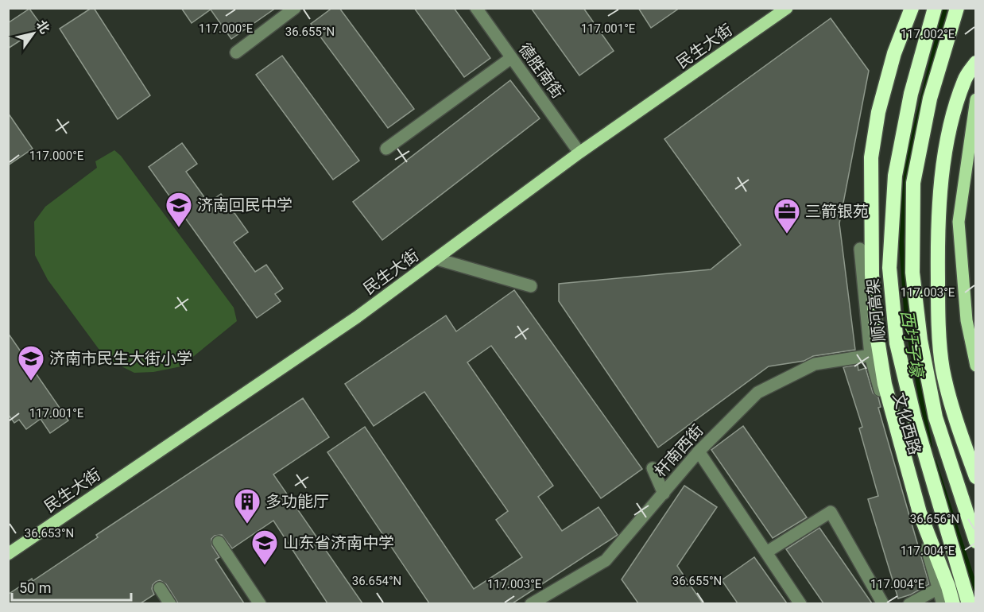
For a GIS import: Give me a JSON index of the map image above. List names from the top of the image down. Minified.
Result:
{"streets":{"highway":["顺河高架"],"main road":["民生大街"],"street":["德胜南街","文化西路","杆南西街"]},"crossings":[["民生大街","德胜南街"],["文化西路","杆南西街"]],"water":["西圩子壕"],"places":{"school or university":["济南回民中学","济南市民生大街小学","山东省济南中学"],"office":["三箭银苑"],"building":["多功能厅"]},"scale_bar":"50 m","north":"top right","coordinates":["117.000°E","117.001°E","36.655°N","117.002°E","117.003°E","36.656°N","36.653°N","117.004°E","36.654°N"]}
